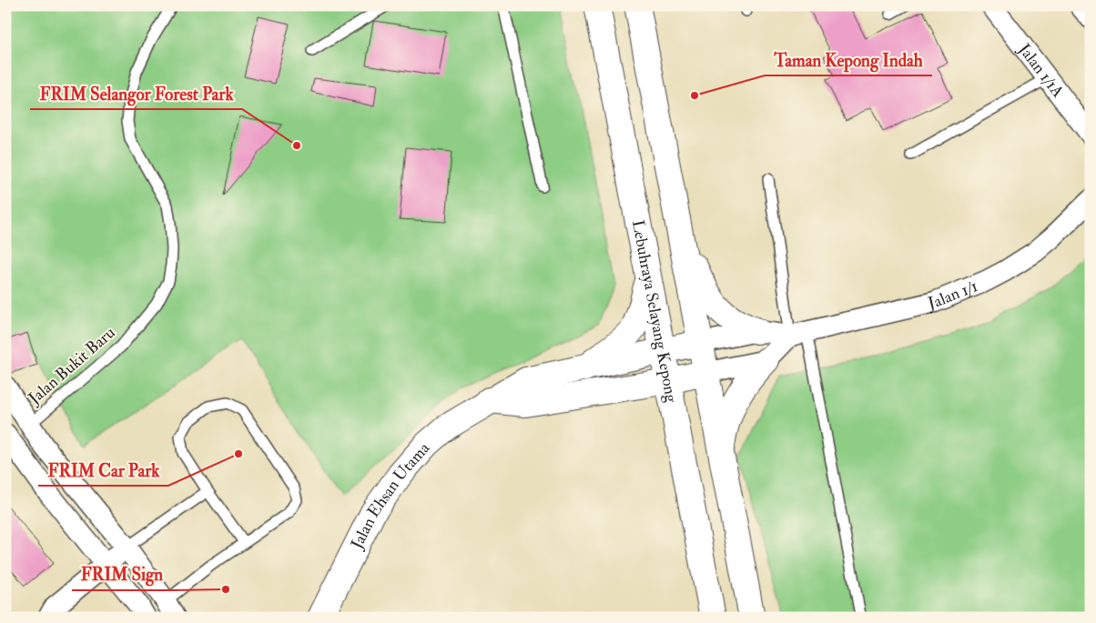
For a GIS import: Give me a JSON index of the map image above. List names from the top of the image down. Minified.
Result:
{"streets":{"main road":["Jalan 1/1","Lebuhraya Selayang Kepong","Jalan Ehsan Utama"],"street":["Jalan 1/1A"],"lane":["Jalan Bukit Baru"]},"crossings":[["Jalan 1/1","Lebuhraya Selayang Kepong"],["Jalan 1/1","Jalan Ehsan Utama"],["Lebuhraya Selayang Kepong","Jalan Ehsan Utama"]],"places":["Taman Kepong Indah","FRIM Selangor Forest Park","FRIM Car Park","FRIM Sign"]}
